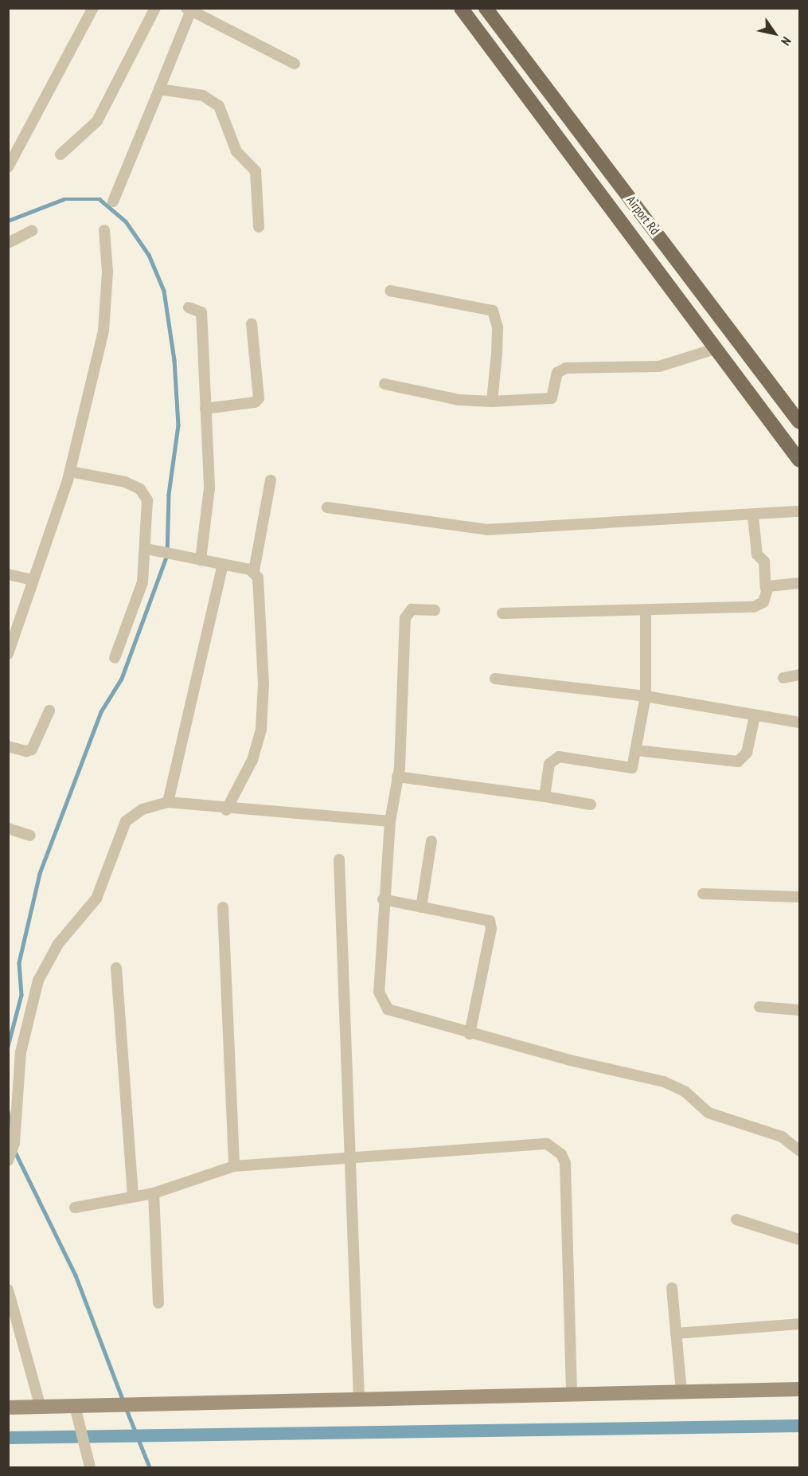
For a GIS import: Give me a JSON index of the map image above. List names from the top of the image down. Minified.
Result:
{"streets":{"main road":["Airport Rd"]},"north":"bottom right"}
